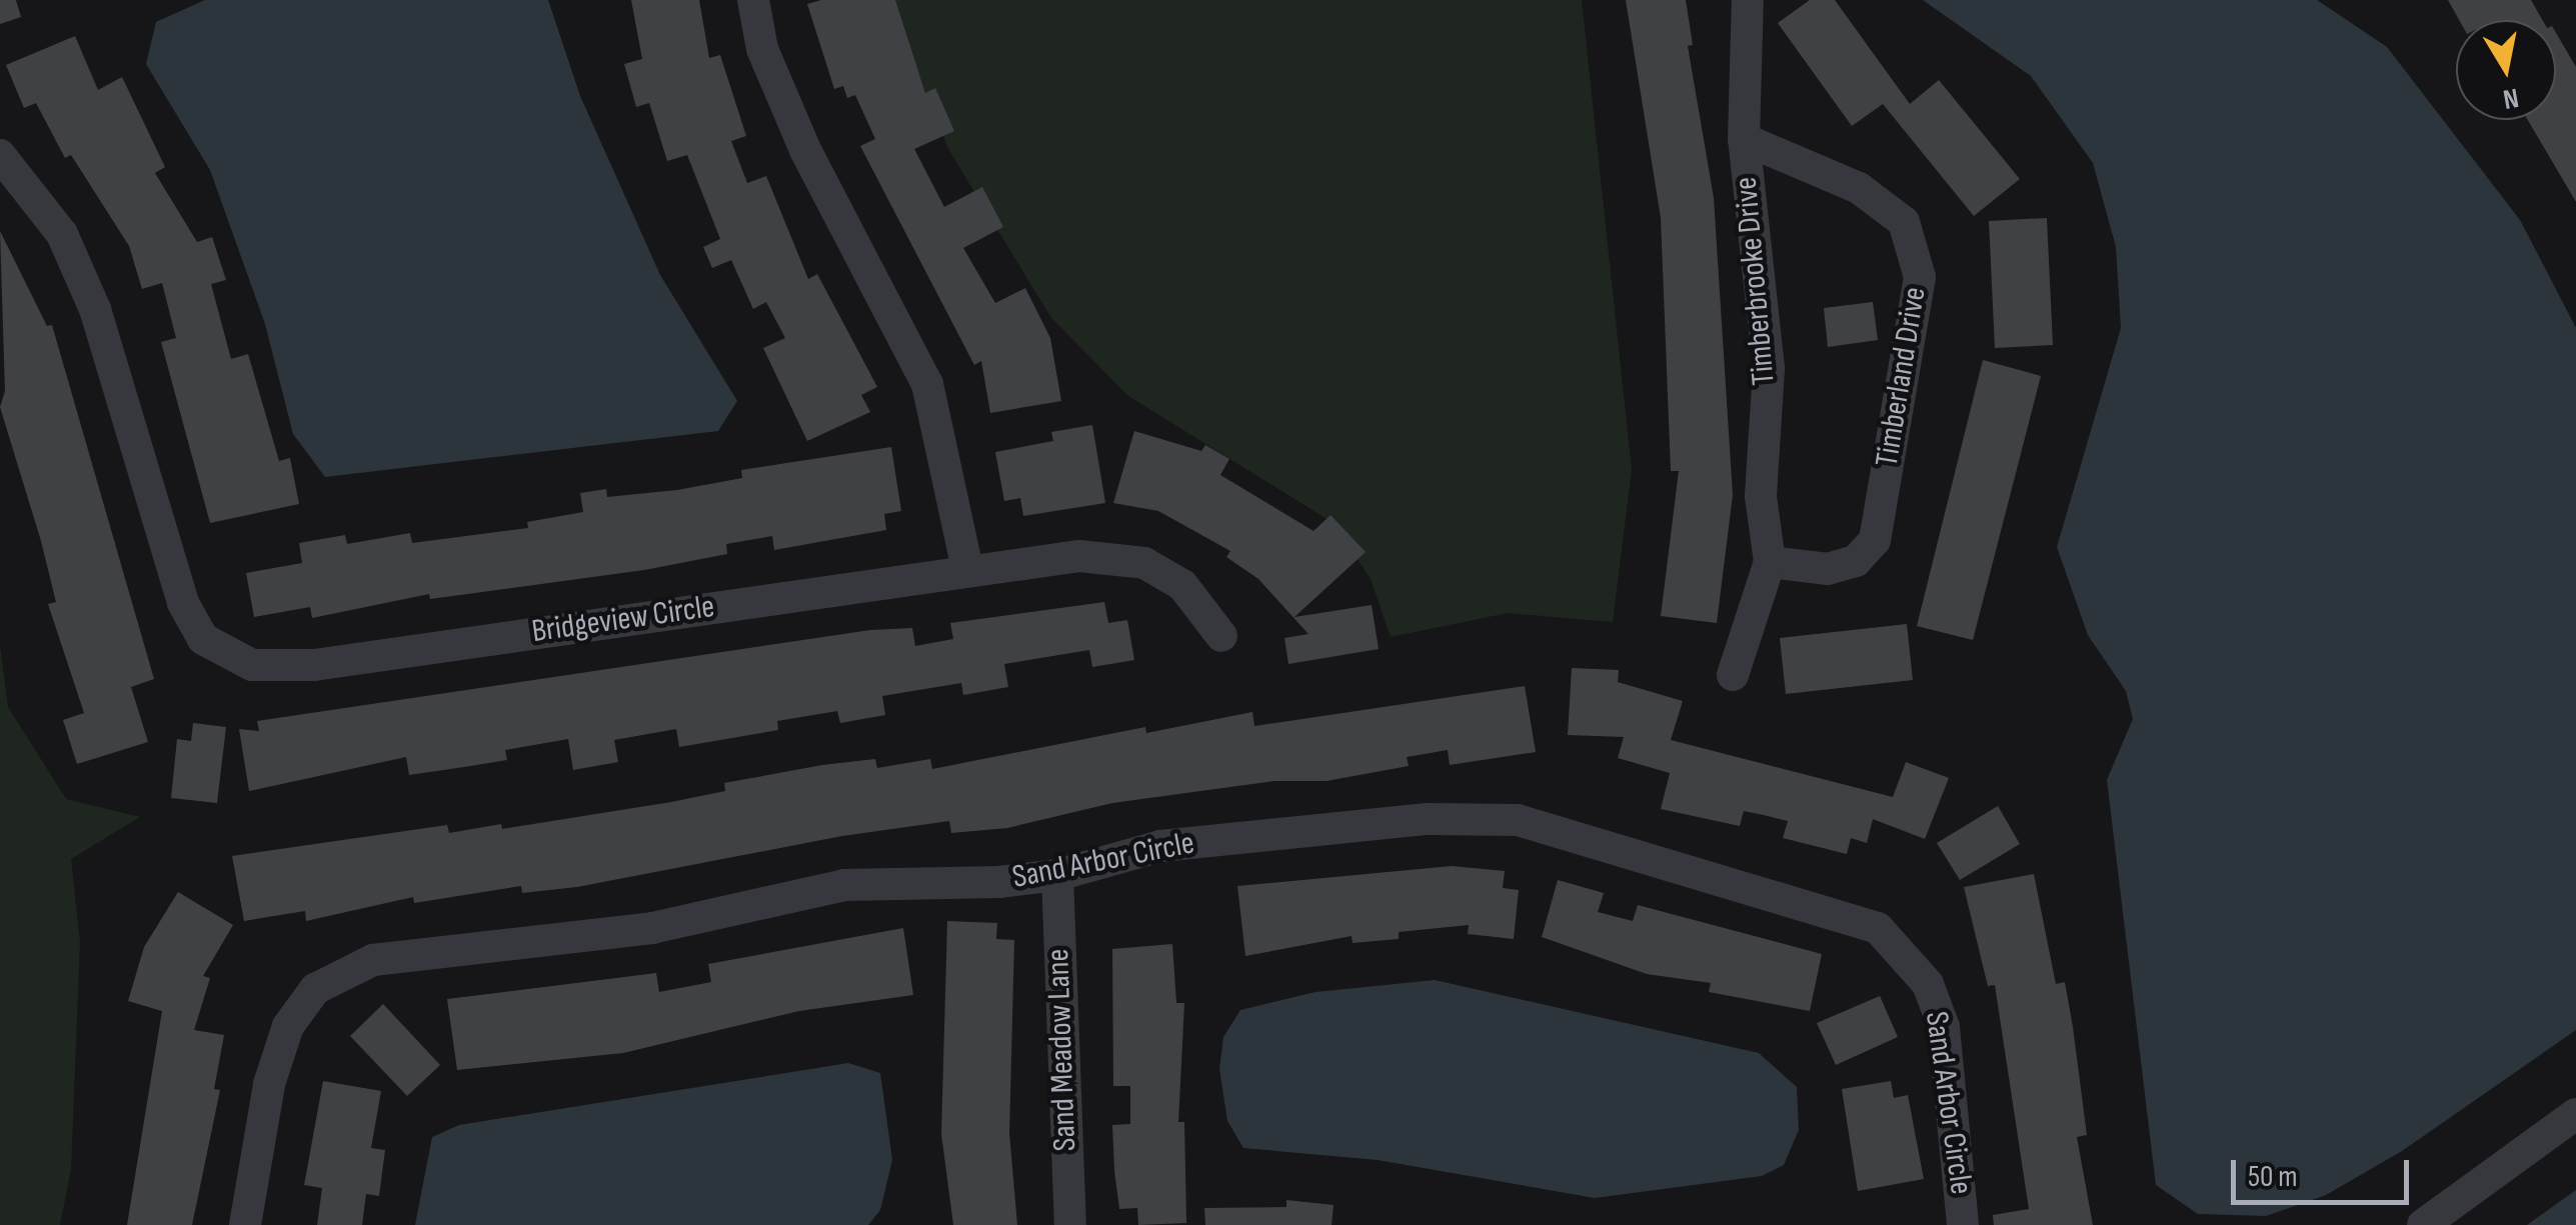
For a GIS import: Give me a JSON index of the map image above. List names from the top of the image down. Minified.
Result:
{"streets":{"street":["Timberbrooke Drive","Timberland Drive","Bridgeview Circle","Sand Arbor Circle","Sand Meadow Lane"]},"crossings":[["Timberbrooke Drive","Timberland Drive"],["Sand Arbor Circle","Sand Meadow Lane"]],"scale_bar":"50 m","north":"bottom"}
